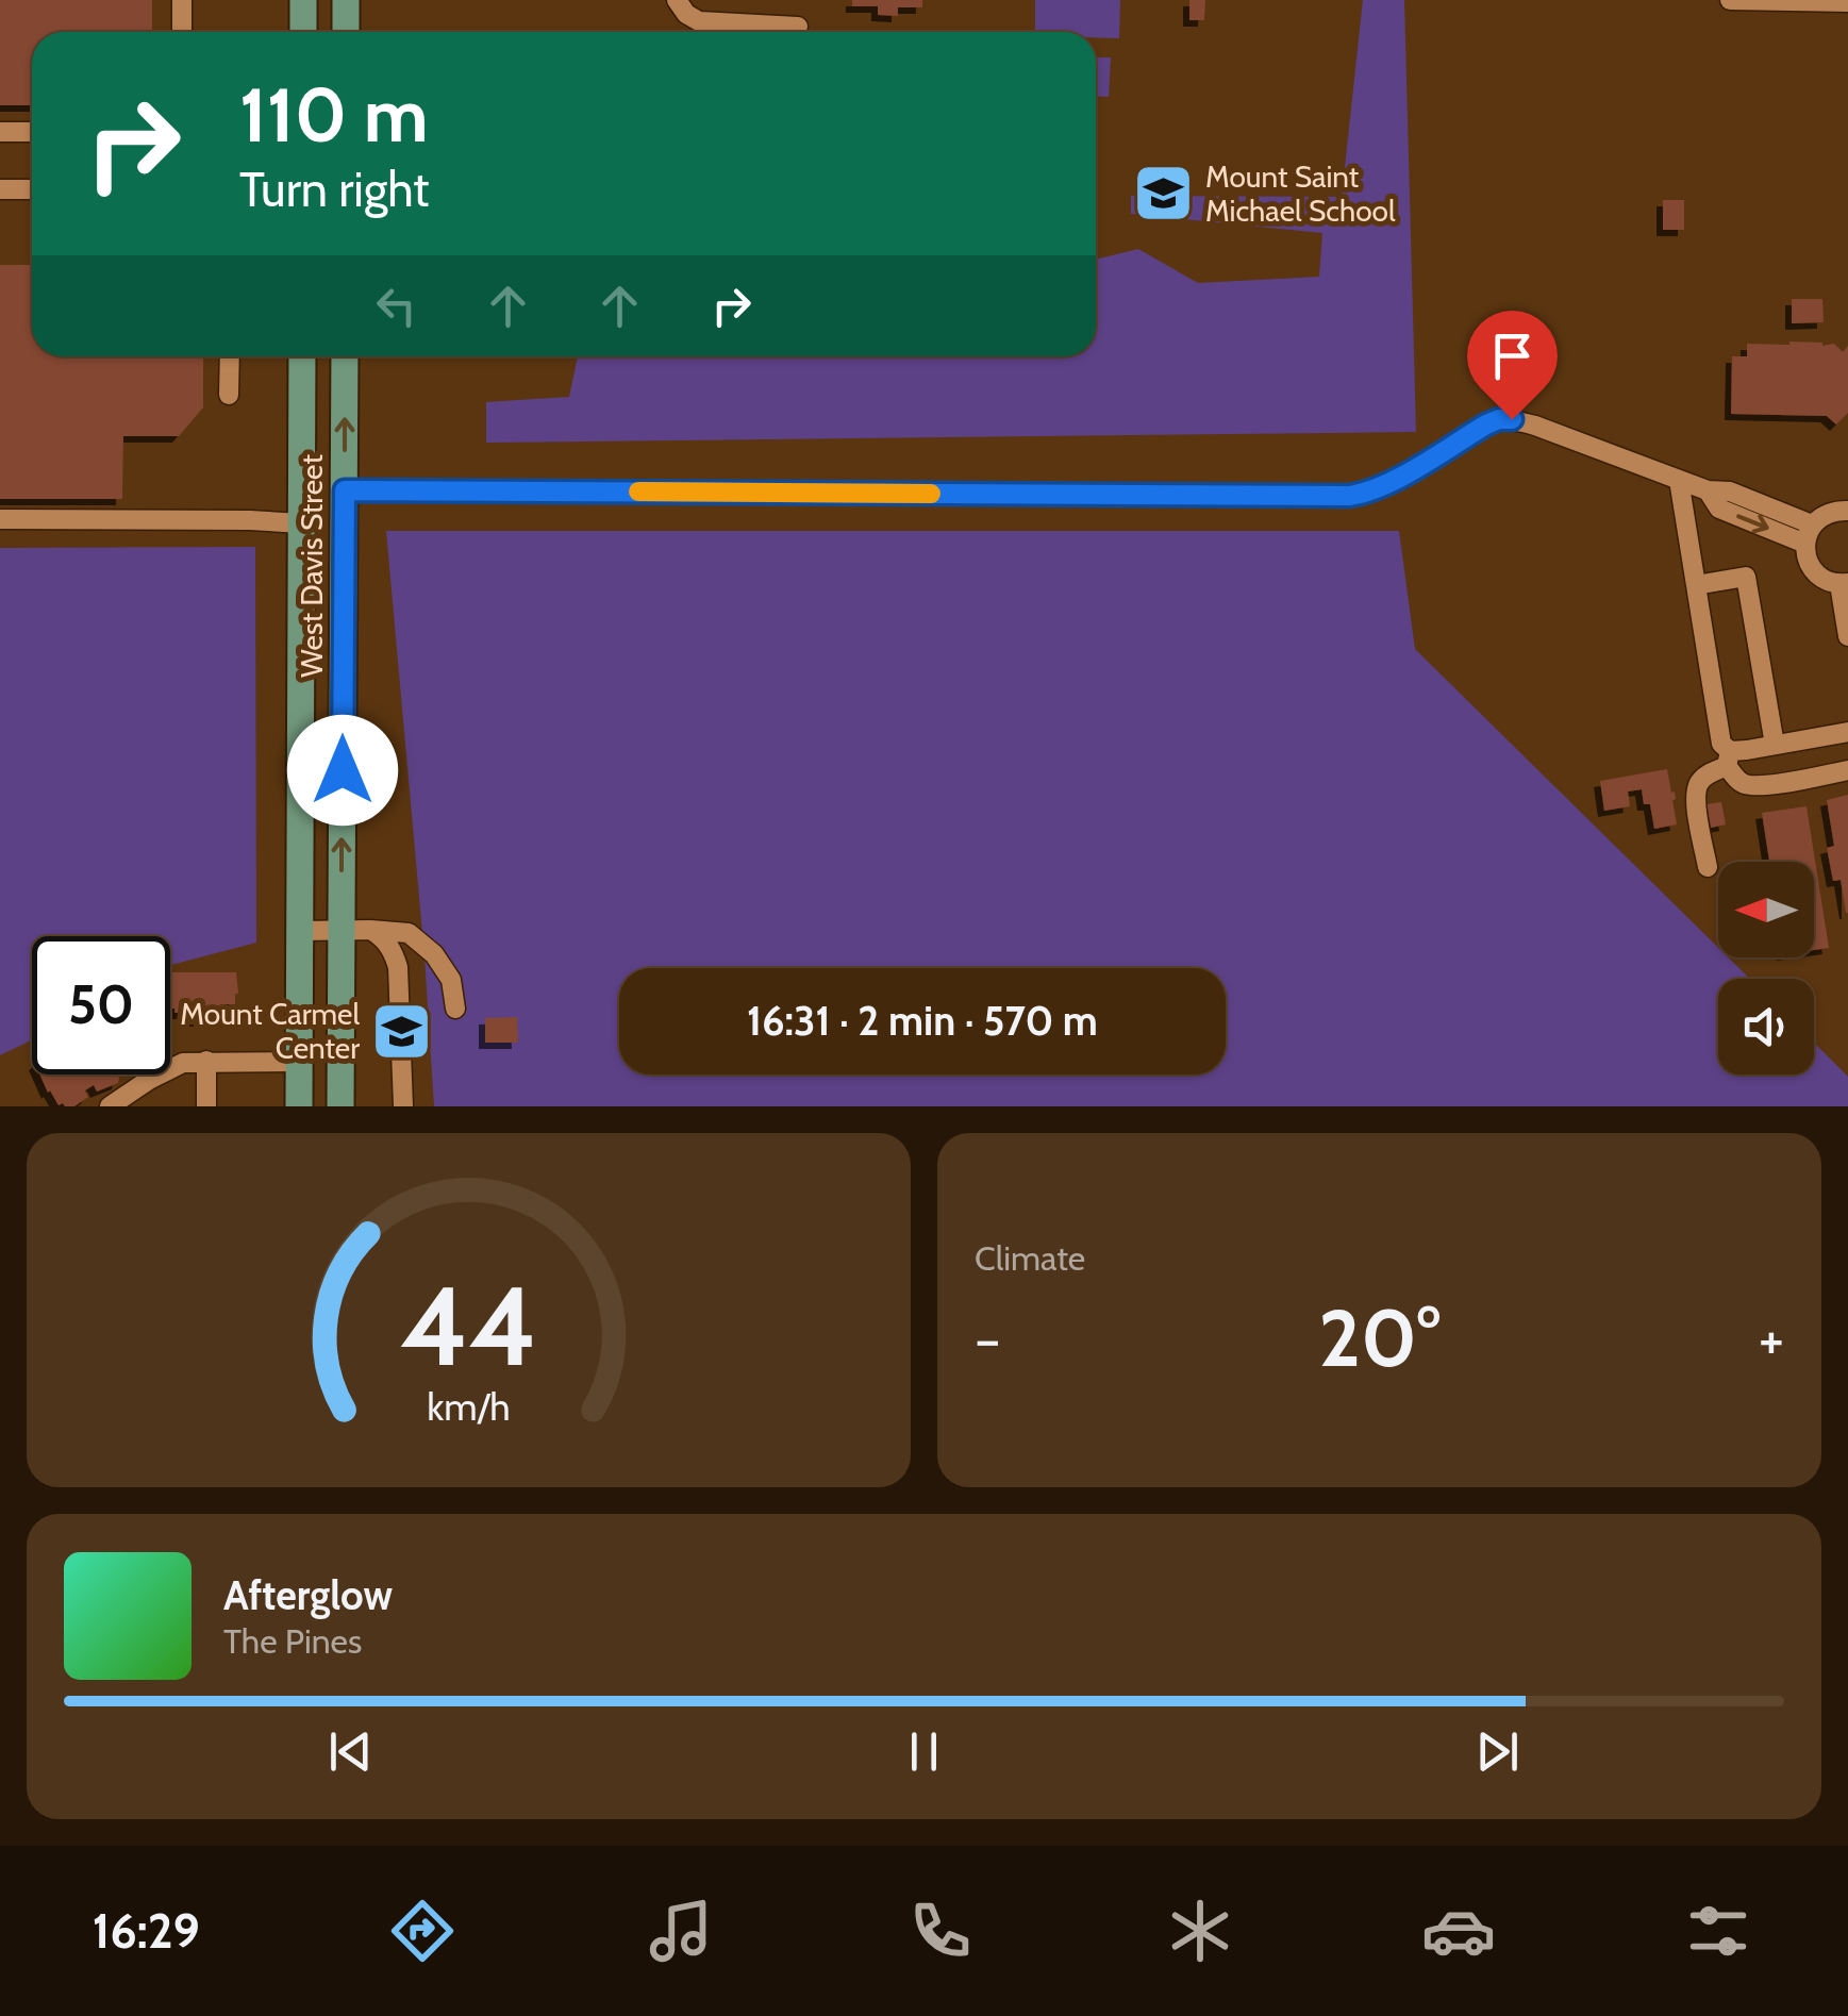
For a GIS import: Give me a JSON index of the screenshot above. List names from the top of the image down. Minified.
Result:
{"streets":{"main road":["West Davis Street"]},"places":{"school or university":["Mount Saint Michael School","Mount Carmel Center"]},"north":"left","page":{"turn":["110 m","Turn right"],"limit":"50","trip":"16:31 · 2 min · 570 m","tile":"Climate","heat":["−","20°","+"],"song":["Afterglow","The Pines"],"tabs":"16:29","gauge":["44","km/h"]}}
